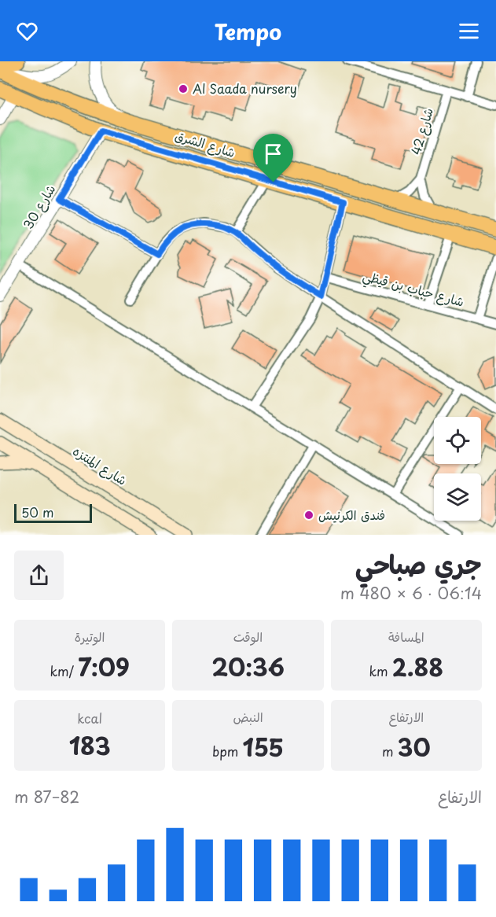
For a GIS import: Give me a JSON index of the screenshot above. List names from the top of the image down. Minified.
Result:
{"streets":{"main road":["شارع الشرق","شارع المنتزه"],"street":["شارع 42","شارع 30","شارع حباب بن قيظي"]},"crossings":[["شارع 42","شارع الشرق"],["شارع الشرق","شارع 30"]],"places":["Al Saada nursery","فندق الكرنيش"],"scale_bar":"50 m","page":{"header":"Tempo","scale":"50 m","heading":["جري صباحي","06:14 · 6 × 480 m"],"stats":[["المسافة","2.88 km"],["الوقت","20:36"],["الوتيرة","7:09 /km"],["الارتفاع","30 m"],["النبض","155 bpm"],["kcal","183"]],"chart":["الارتفاع","82–87 m"]}}
